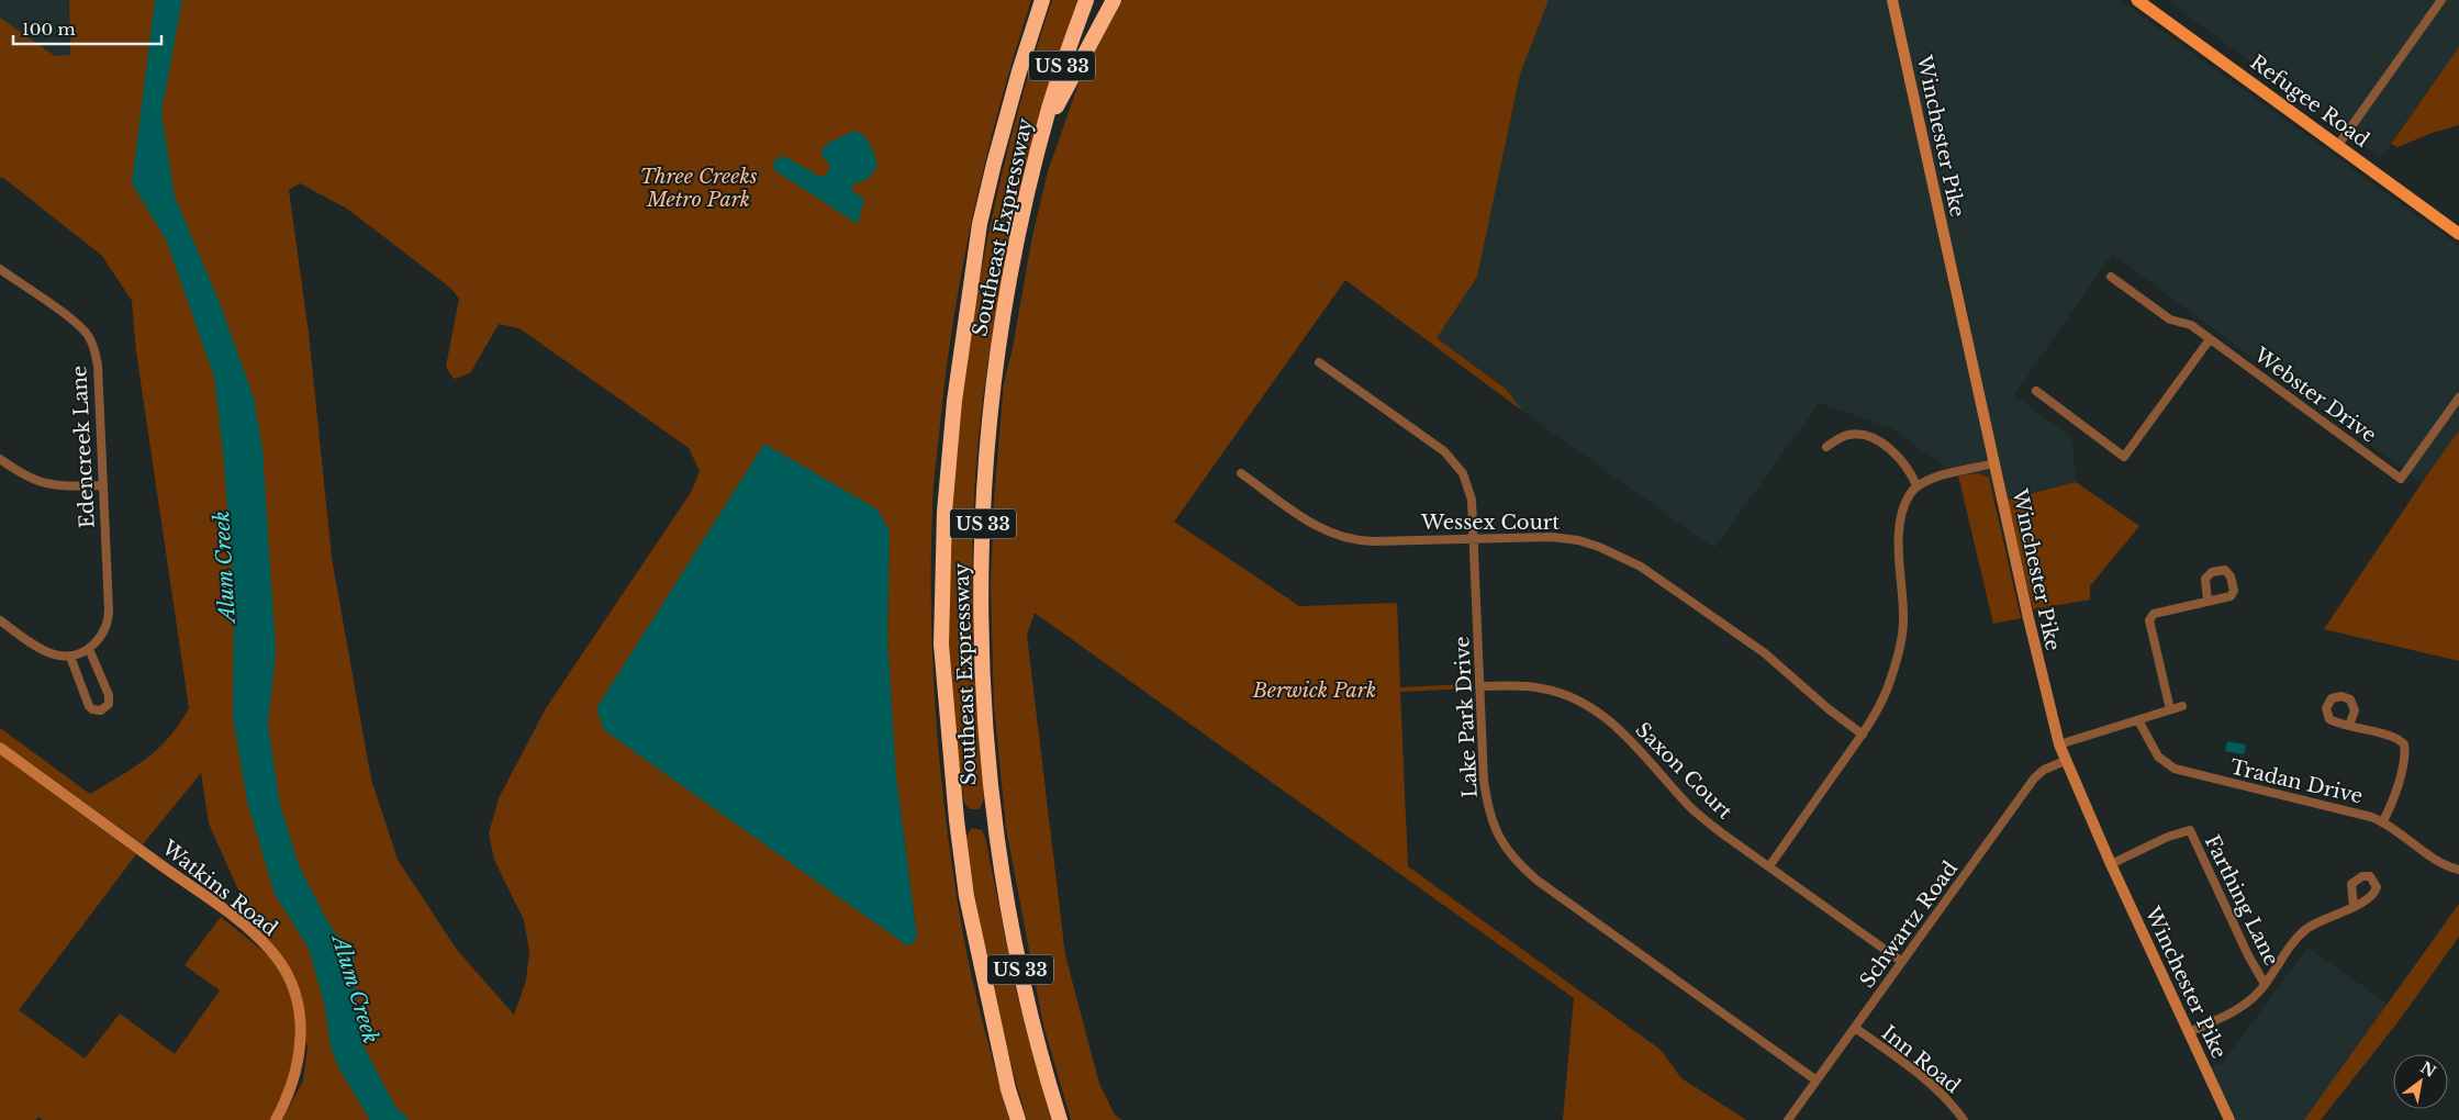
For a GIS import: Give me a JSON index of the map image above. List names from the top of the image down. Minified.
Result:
{"streets":{"highway":["US 33","Southeast Expressway"],"main road":["Refugee Road","Winchester Pike","Watkins Road"],"street":["Webster Drive","Edencreek Lane","Wessex Court","Lake Park Drive","Saxon Court","Tradan Drive","Farthing Lane","Schwartz Road","Inn Road"]},"crossings":[["Winchester Pike","Farthing Lane"],["Winchester Pike","Schwartz Road"],["Wessex Court","Lake Park Drive"],["Lake Park Drive","Saxon Court"],["Lake Park Drive","Schwartz Road"],["Saxon Court","Schwartz Road"],["Schwartz Road","Inn Road"]],"water":["Alum Creek"],"parks":["Three Creeks Metro Park","Berwick Park"],"scale_bar":"100 m","north":"top right"}
